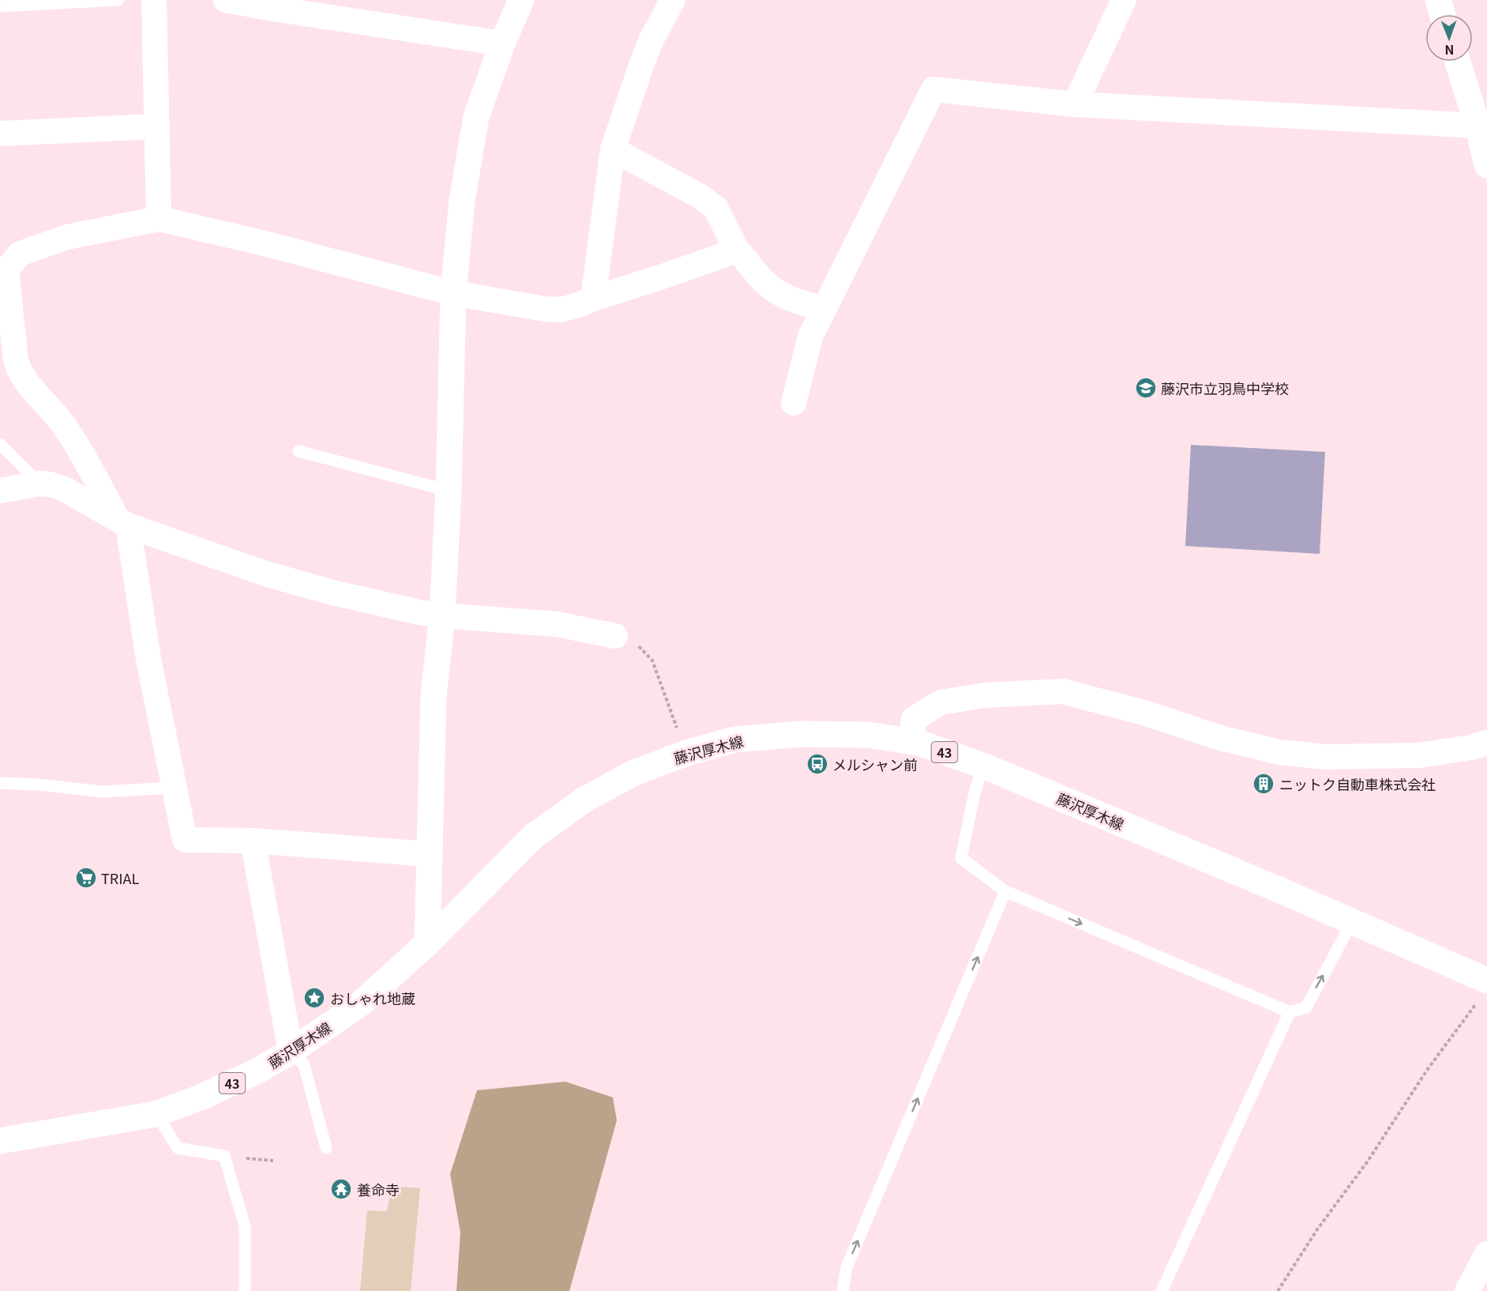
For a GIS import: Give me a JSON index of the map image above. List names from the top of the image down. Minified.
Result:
{"streets":{"main road":["藤沢厚木線","43"]},"places":{"school or university":["藤沢市立羽鳥中学校"],"bus stop":["メルシャン前"],"building":["ニットク自動車株式会社"],"supermarket":["TRIAL"],"place":["おしゃれ地蔵"],"temple":["養命寺"]},"north":"bottom"}
